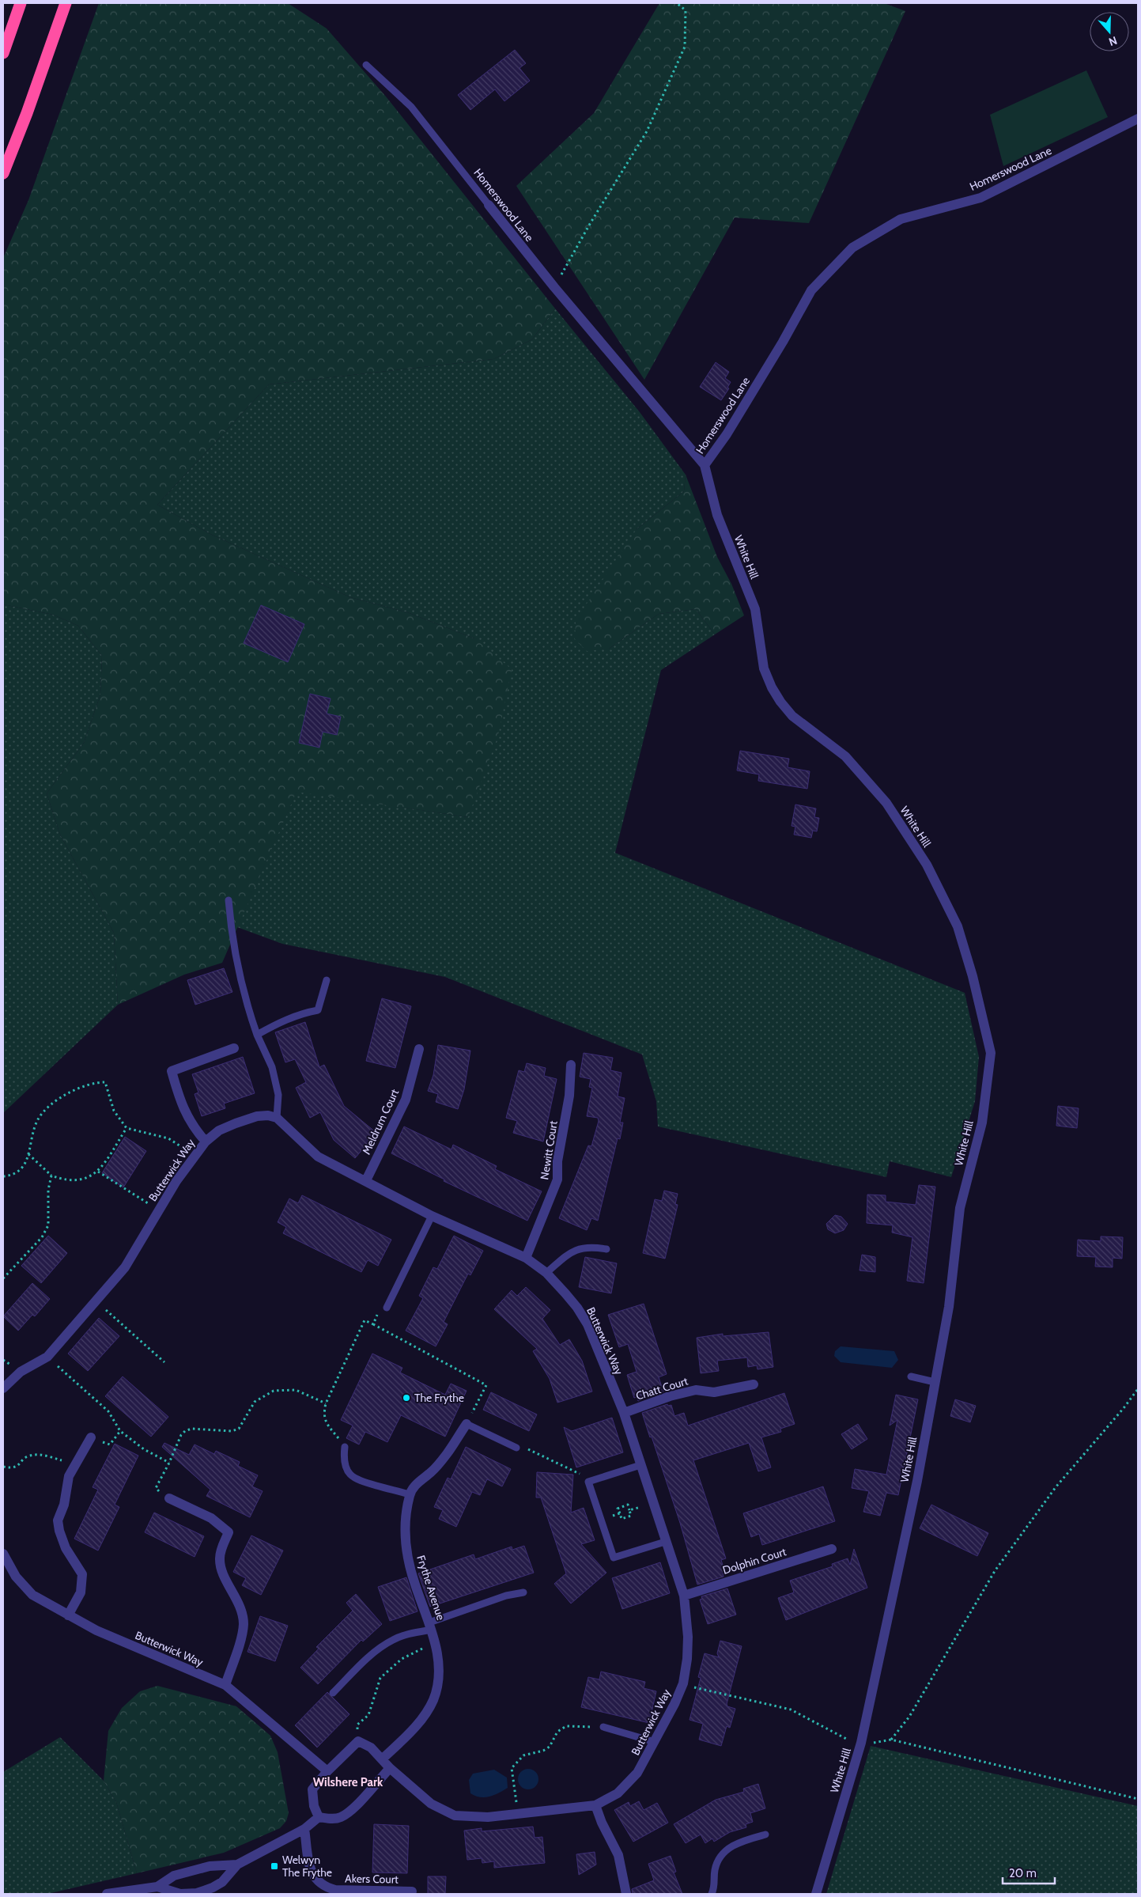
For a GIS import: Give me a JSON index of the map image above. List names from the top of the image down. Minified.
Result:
{"streets":{"street":["Homerswood Lane","White Hill","Meldrum Court","Newitt Court","Butterwick Way","Chatt Court","Dolphin Court","Frythe Avenue","Akers Court"]},"crossings":[["Homerswood Lane","White Hill"],["Meldrum Court","Butterwick Way"],["Newitt Court","Butterwick Way"],["Butterwick Way","Chatt Court"],["Butterwick Way","Dolphin Court"],["Butterwick Way","Frythe Avenue"]],"districts":["Wilshere Park"],"places":{"other":["The Frythe"],"transit":["Welwyn The Frythe"]},"scale_bar":"20 m","north":"bottom"}
